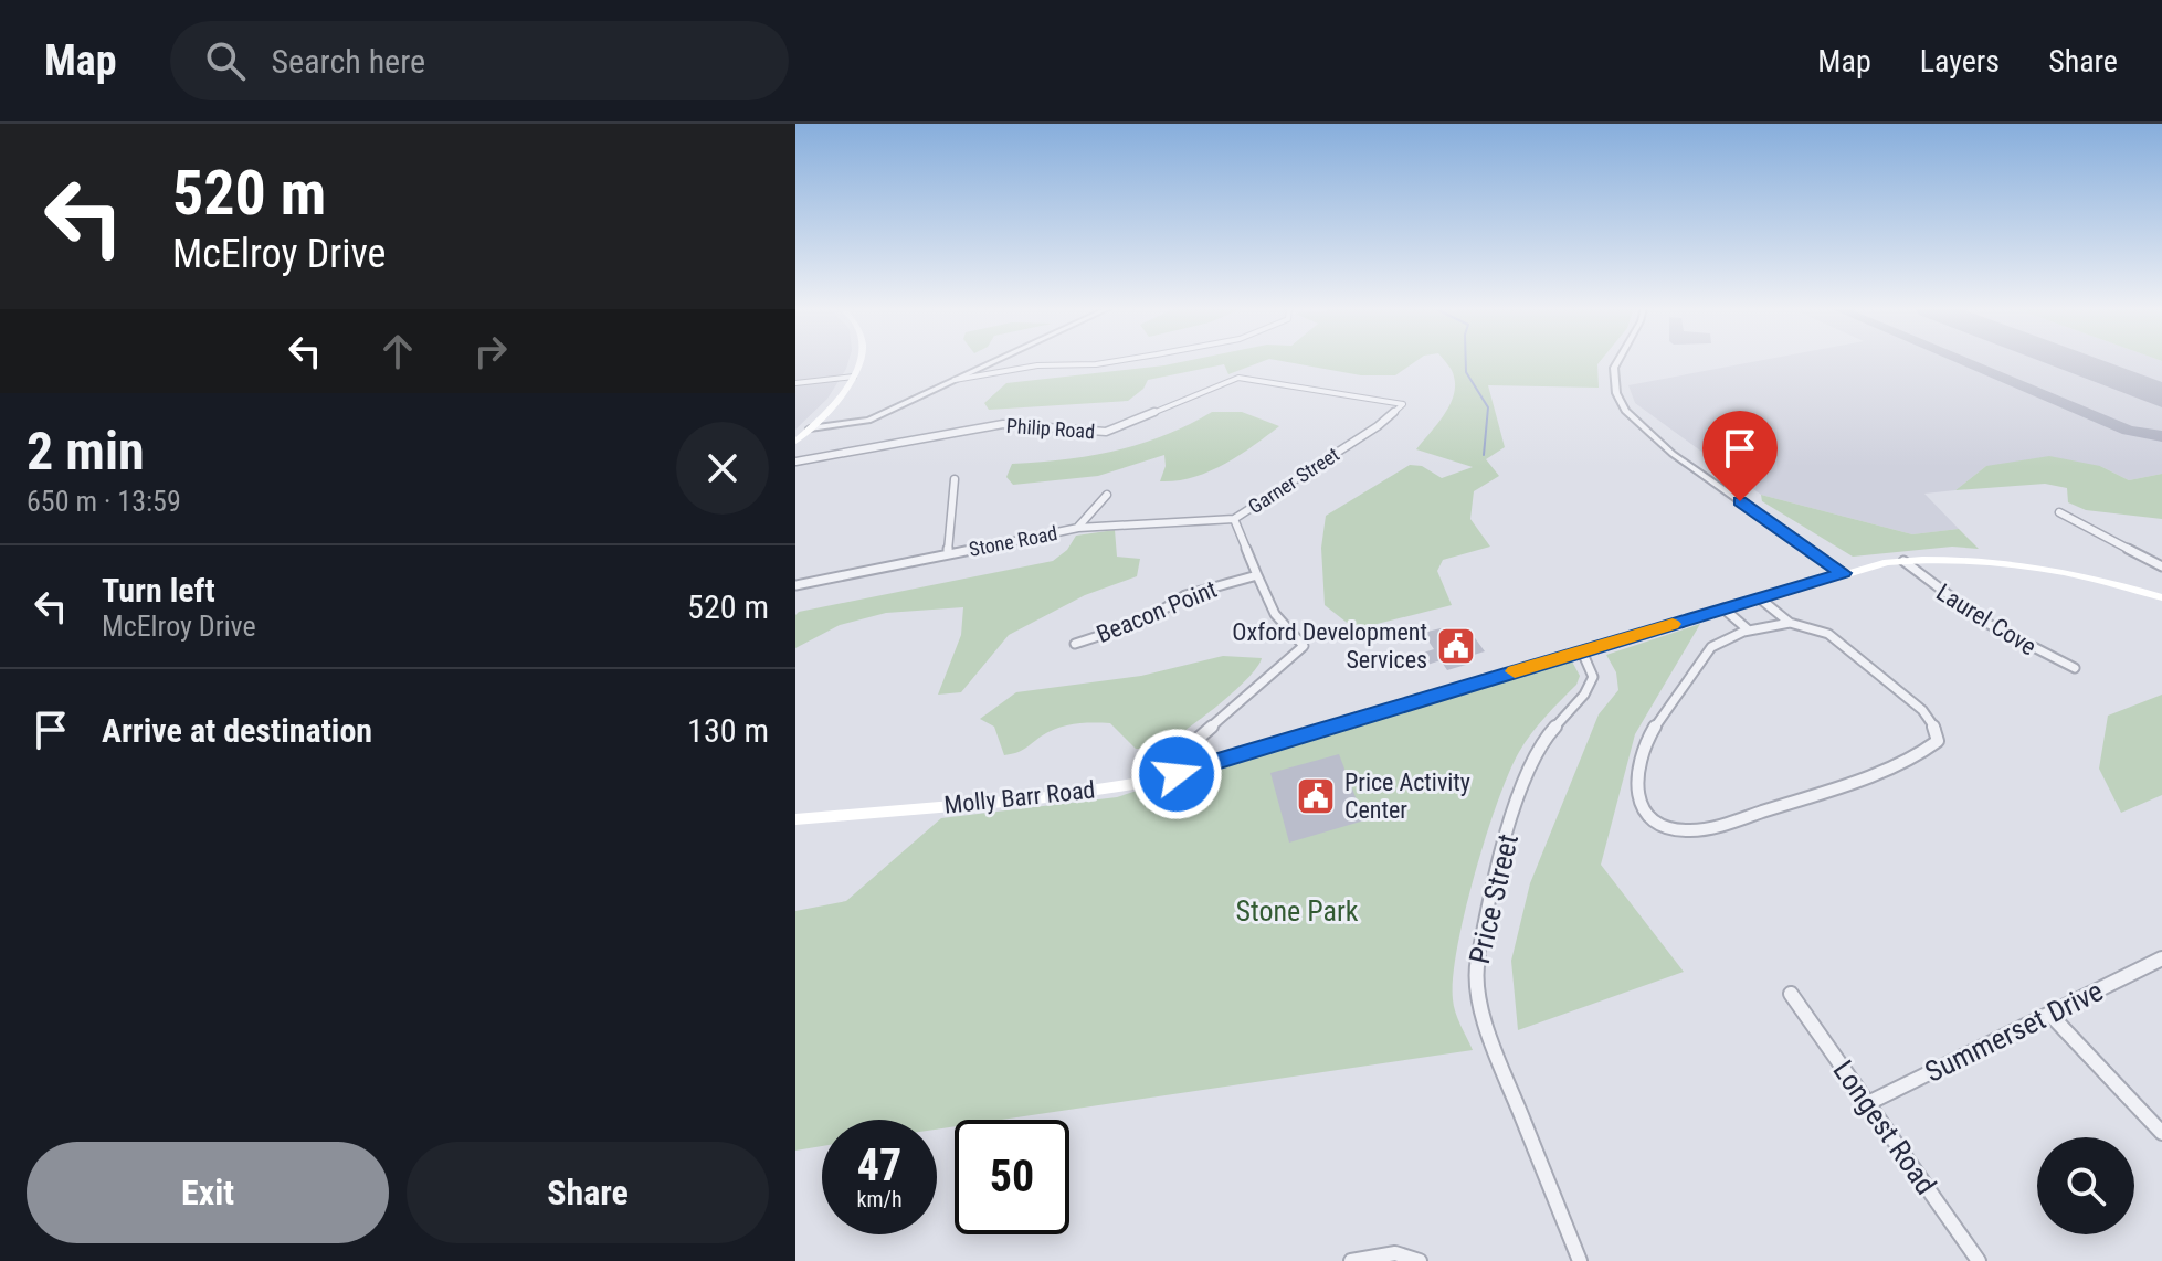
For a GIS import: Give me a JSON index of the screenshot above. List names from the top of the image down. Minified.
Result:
{"streets":{"main road":["Molly Barr Road"],"street":["Philip Road","Garner Street","Stone Road","Beacon Point","Laurel Cove","Price Street","Summerset Drive","Longest Road"]},"crossings":[["Philip Road","Garner Street"],["Garner Street","Stone Road"],["Garner Street","Beacon Point"],["Laurel Cove","Molly Barr Road"],["Molly Barr Road","Price Street"],["Summerset Drive","Longest Road"]],"parks":["Stone Park"],"places":{"public building":["Oxford Development Services","Price Activity Center"]},"page":{"header":"Map","search":"Search here","nav":["Map","Layers","Share"],"turn":["520 m","McElroy Drive"],"heading":["2 min","650 m · 13:59"],"list":[{"name":"Turn left","note":"McElroy Drive","value":"520 m"},{"name":"Arrive at destination","value":"130 m"}],"speed":"47 km/h","limit":"50","buttons":["Exit","Share"]}}
